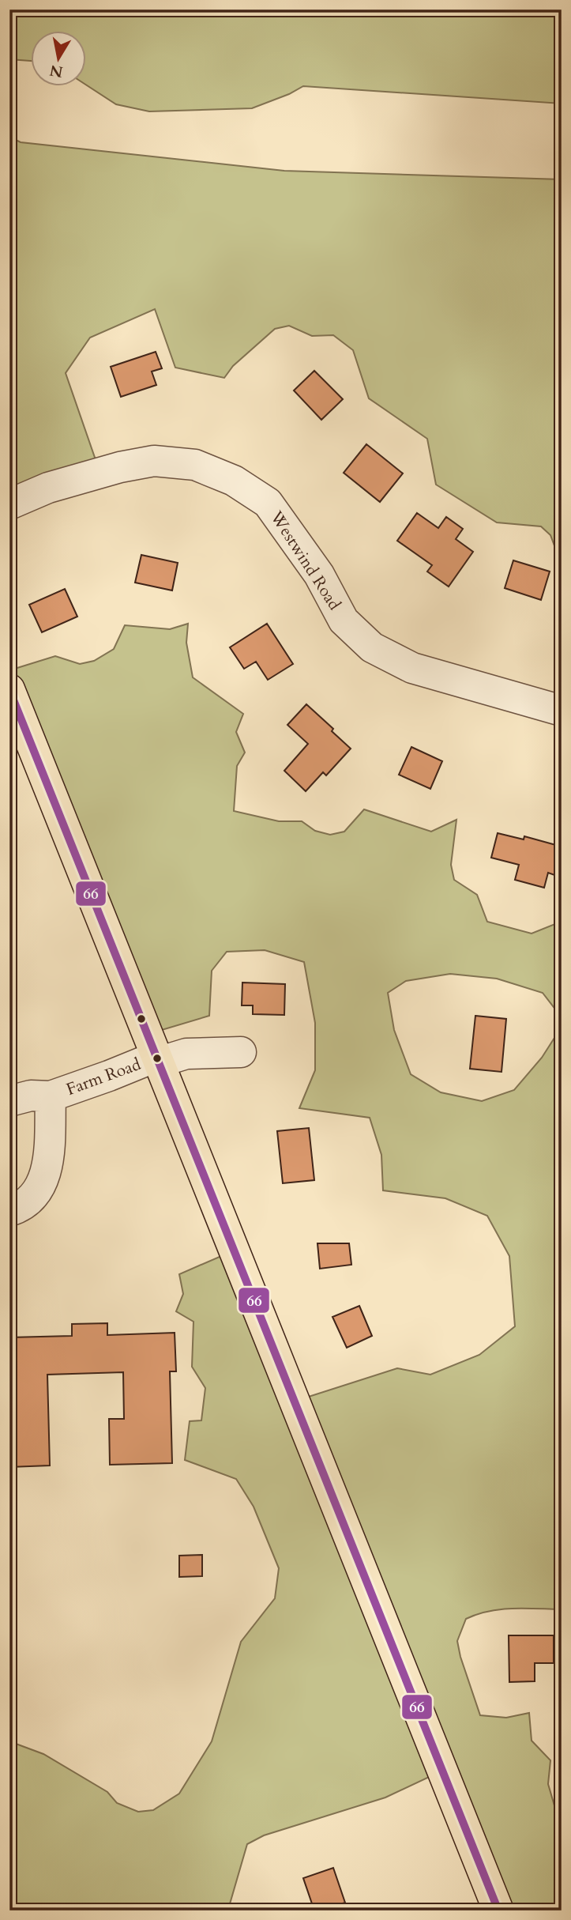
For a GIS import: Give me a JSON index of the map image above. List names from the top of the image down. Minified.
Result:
{"streets":{"street":["Westwind Road","Farm Road"]},"lines":["transit line 66"],"north":"bottom"}
